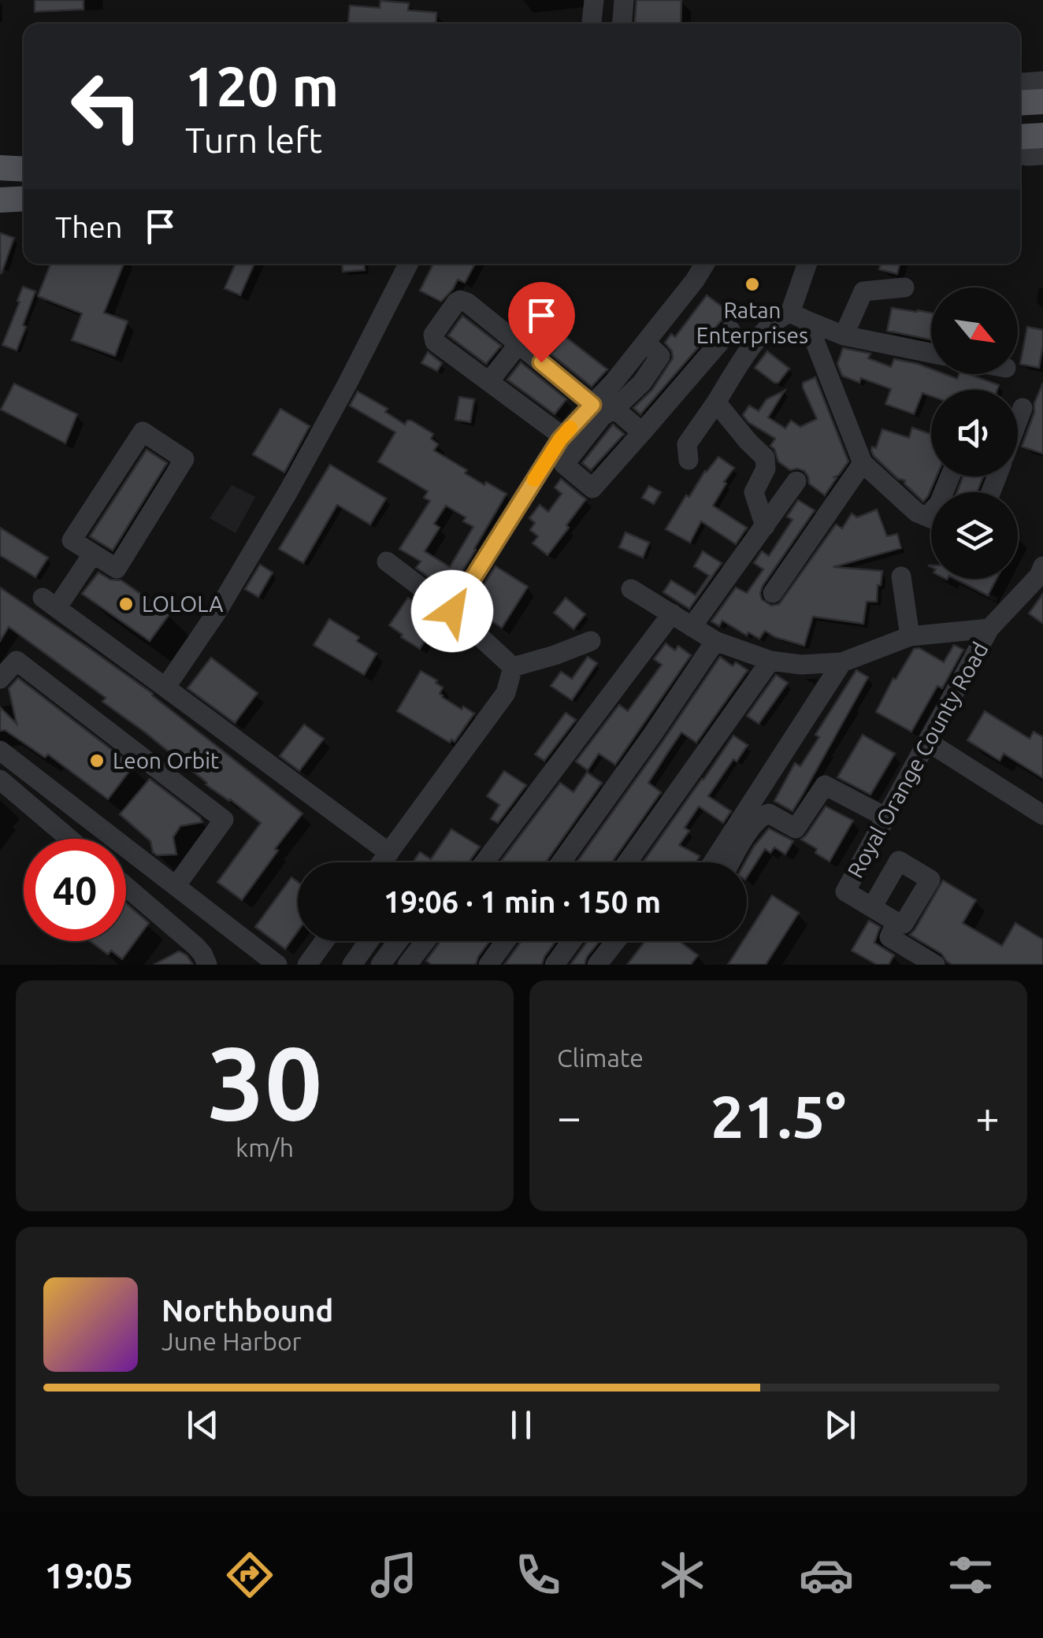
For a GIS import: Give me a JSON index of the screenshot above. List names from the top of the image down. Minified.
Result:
{"streets":{"street":["Royal Orange County Road"]},"places":["Ratan Enterprises","LOLOLA","Leon Orbit"],"north":"bottom right","page":{"turn":["120 m","Turn left"],"then":"Then","limit":"40","trip":"19:06 · 1 min · 150 m","tile":[["30","km/h"],"Climate"],"heat":["−","21.5°","+"],"song":["Northbound","June Harbor"],"tabs":"19:05"}}
